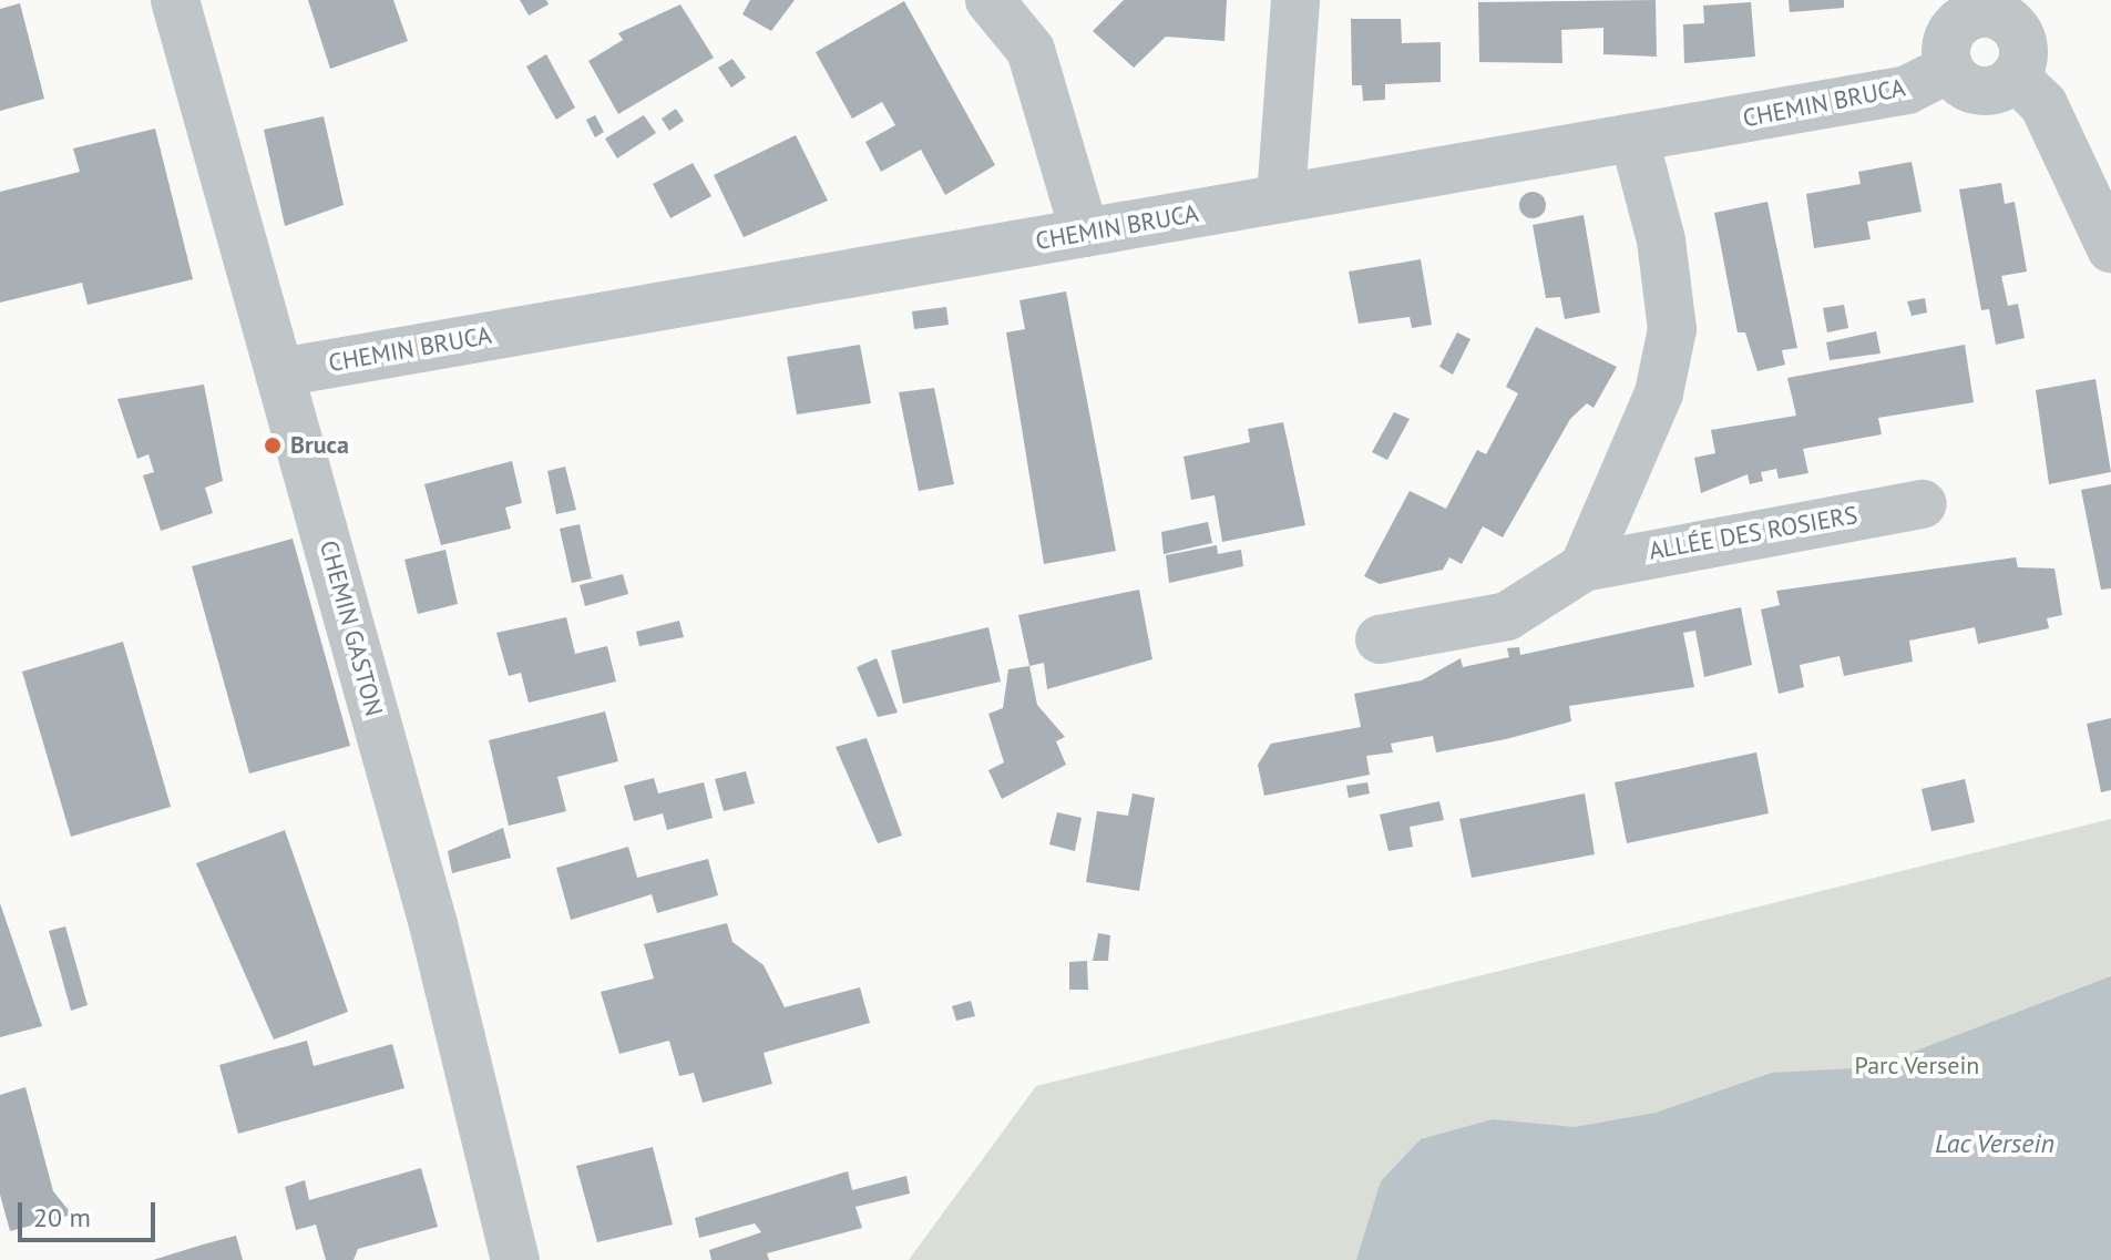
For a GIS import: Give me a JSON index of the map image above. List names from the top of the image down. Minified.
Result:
{"streets":{"street":["CHEMIN BRUCA","ALLÉE DES ROSIERS","CHEMIN GASTON"]},"crossings":[["CHEMIN BRUCA","CHEMIN GASTON"]],"water":["Lac Versein"],"parks":["Parc Versein"],"places":["Bruca"],"scale_bar":"20 m"}
